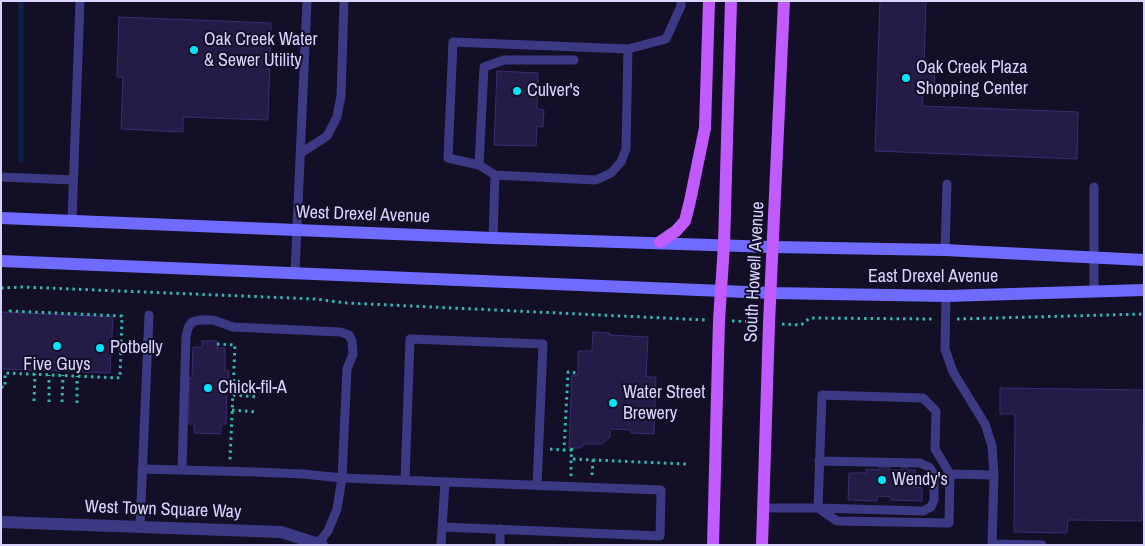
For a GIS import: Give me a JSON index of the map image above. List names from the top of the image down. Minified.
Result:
{"streets":{"main road":["South Howell Avenue"],"street":["West Drexel Avenue","East Drexel Avenue","West Town Square Way"]},"crossings":[["West Drexel Avenue","South Howell Avenue"],["West Drexel Avenue","East Drexel Avenue"],["South Howell Avenue","East Drexel Avenue"]],"places":["Oak Creek Water & Sewer Utility","Oak Creek Plaza Shopping Center","Culver's","Five Guys","Potbelly","Chick-fil-A","Water Street Brewery","Wendy's"]}
